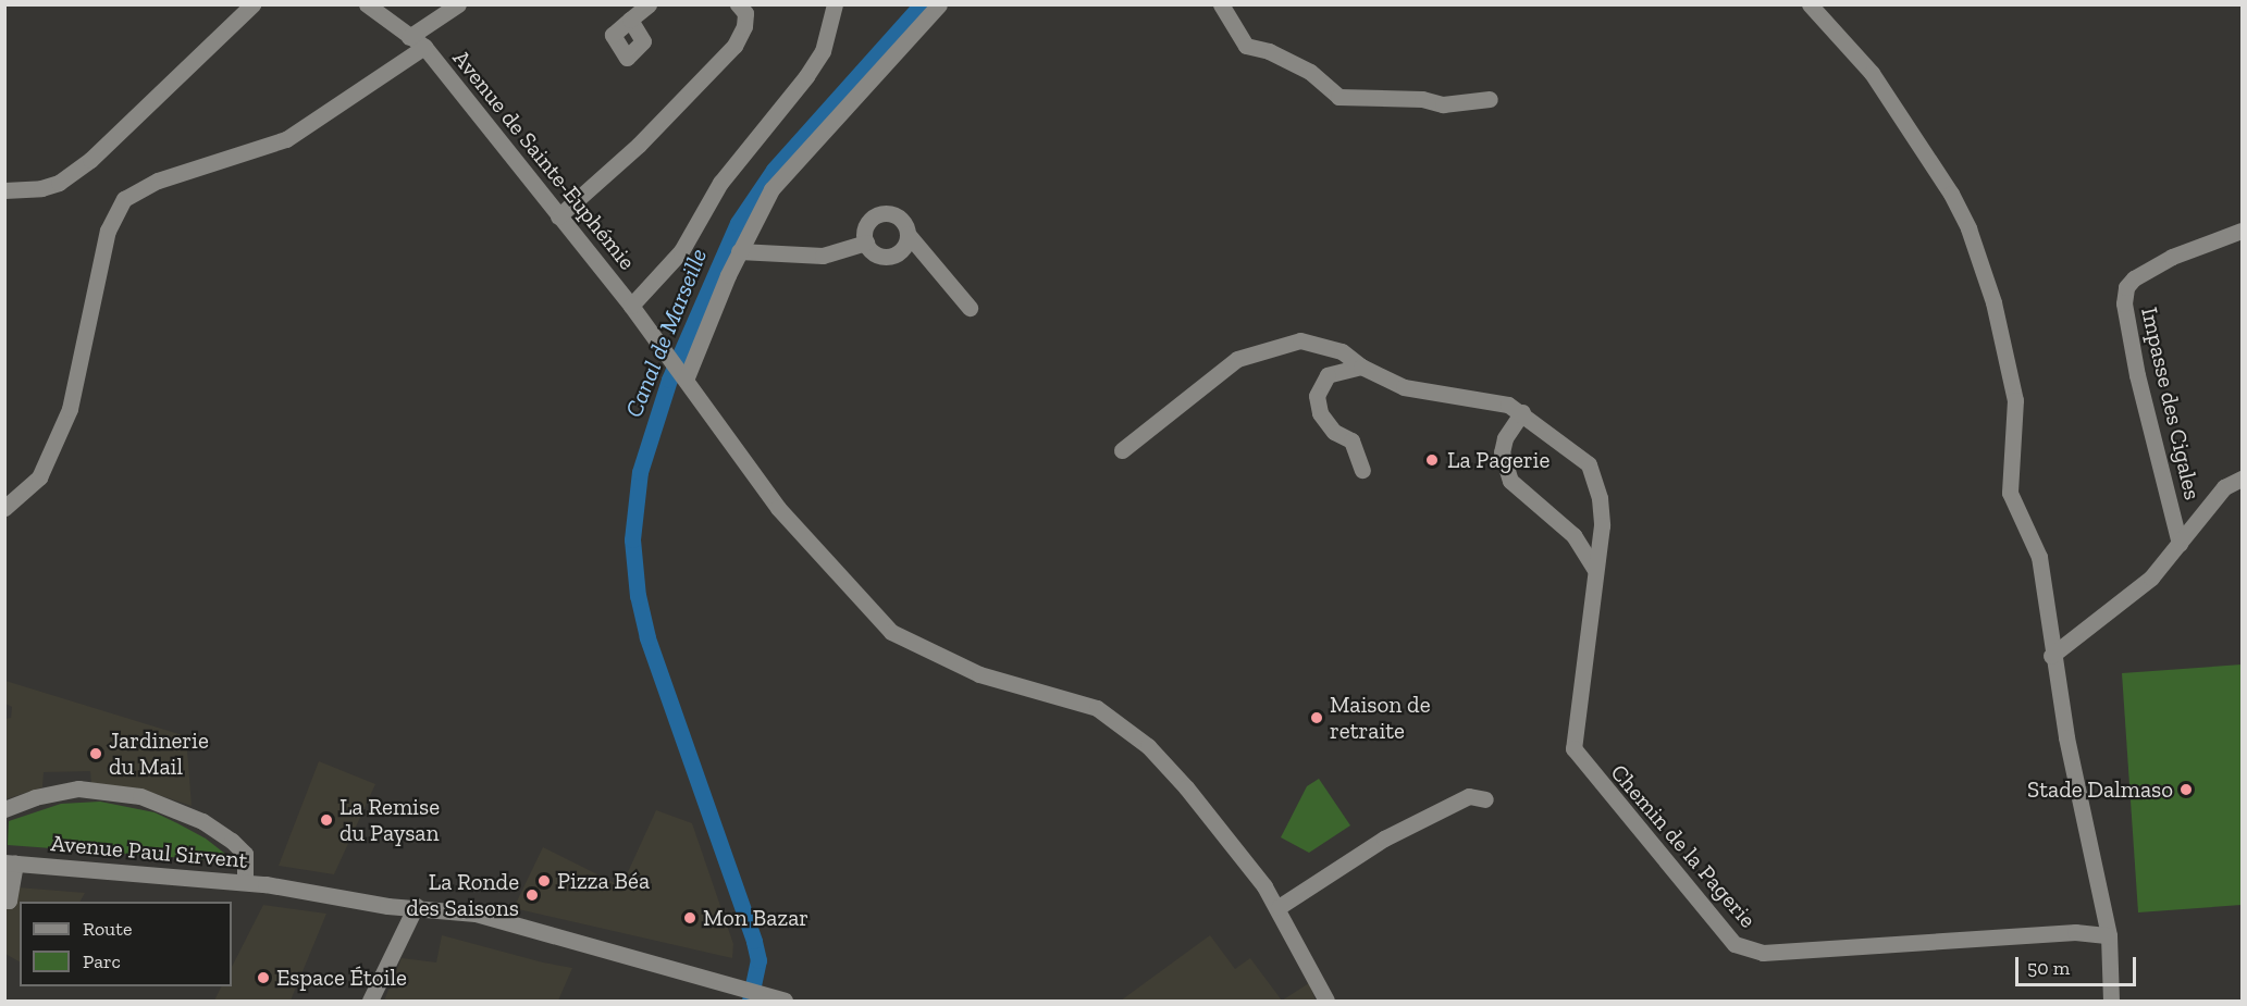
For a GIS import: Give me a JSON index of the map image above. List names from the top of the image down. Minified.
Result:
{"streets":{"street":["Avenue de Sainte-Euphémie","Impasse des Cigales","Chemin de la Pagerie","Avenue Paul Sirvent"]},"water":["Canal de Marseille"],"places":["La Pagerie","Maison de retraite","Jardinerie du Mail","Stade Dalmaso","La Remise du Paysan","Pizza Béa","La Ronde des Saisons","Mon Bazar","Espace Étoile"],"legend":["Route","Parc"],"scale_bar":"50 m"}
